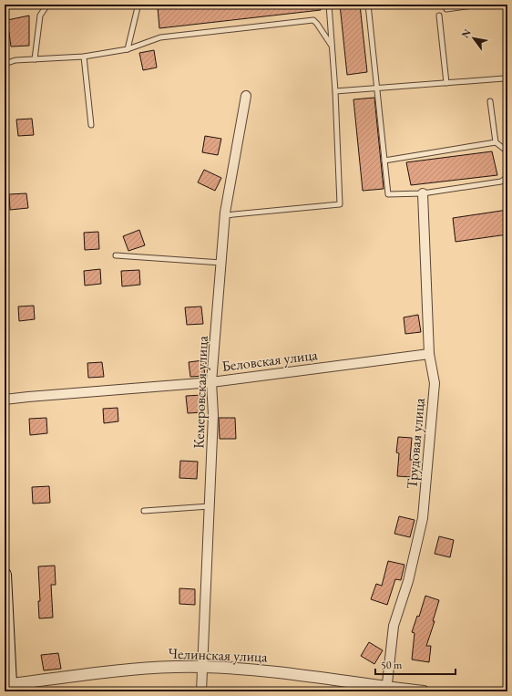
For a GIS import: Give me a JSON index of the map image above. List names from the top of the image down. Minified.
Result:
{"streets":{"street":["Беловская улица","Кемеровская улица","Трудовая улица","Челинская улица"]},"crossings":[["Беловская улица","Кемеровская улица"],["Беловская улица","Трудовая улица"],["Кемеровская улица","Челинская улица"],["Трудовая улица","Челинская улица"]],"scale_bar":"50 m","north":"top left"}
